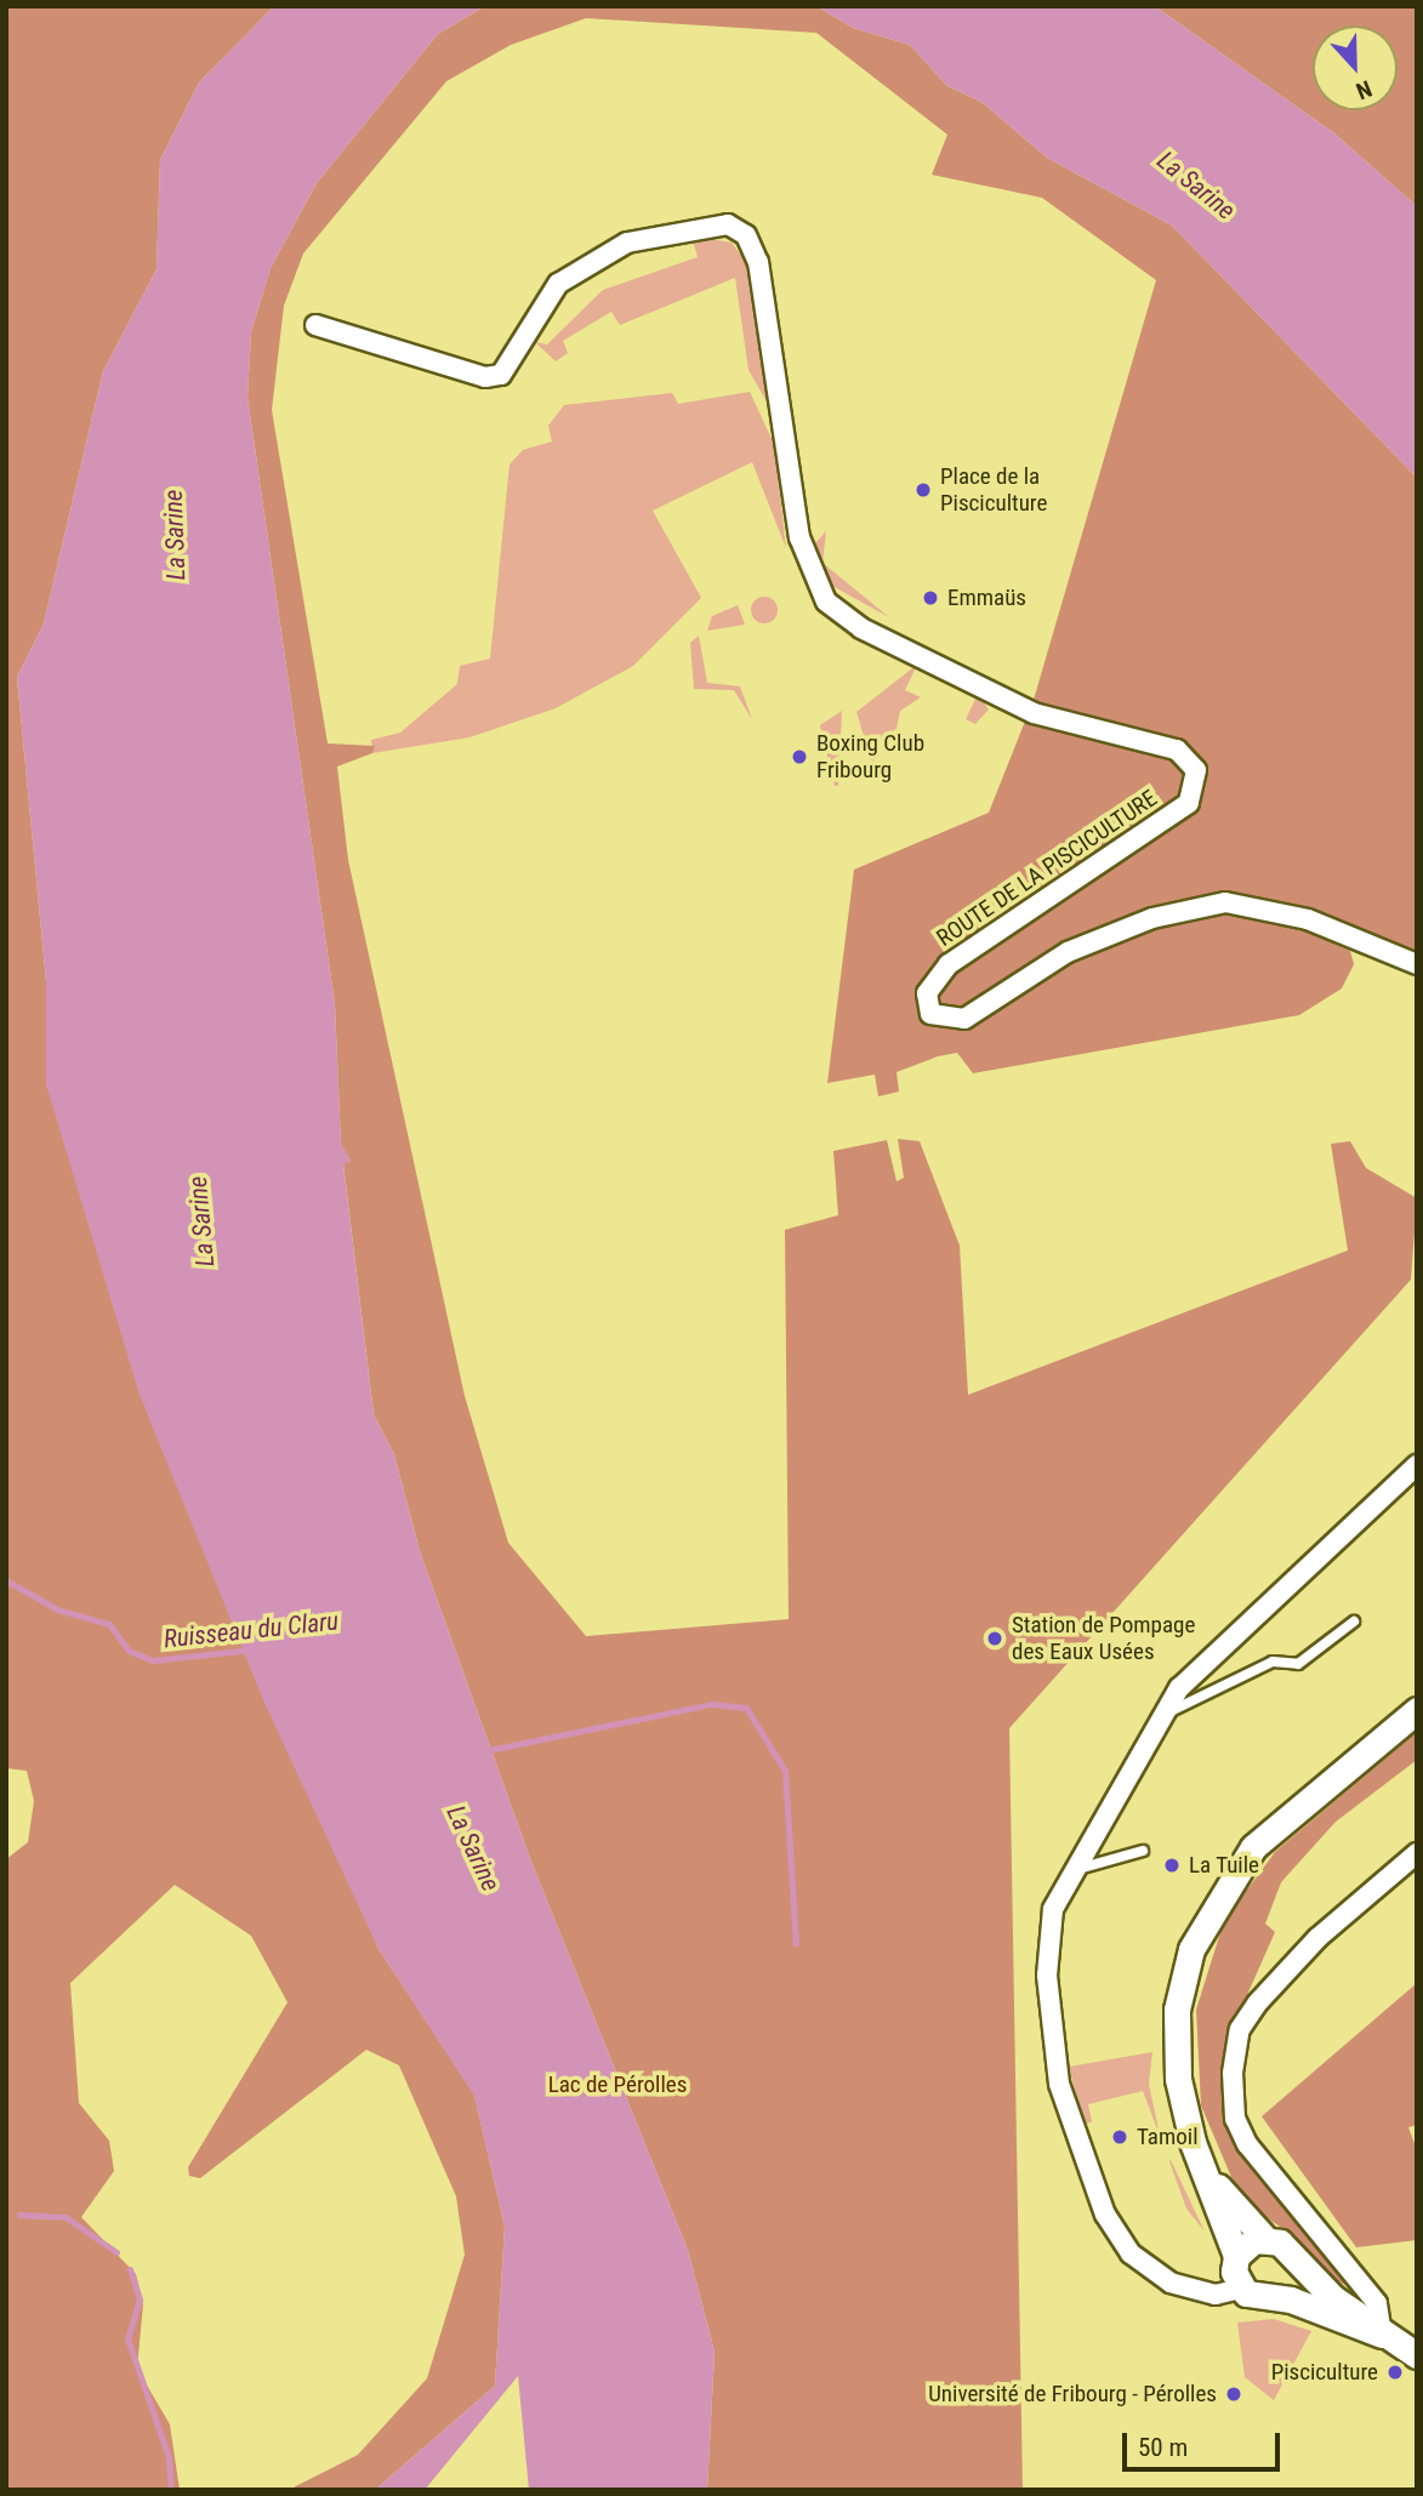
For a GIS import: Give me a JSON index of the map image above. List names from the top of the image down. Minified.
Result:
{"streets":{"street":["ROUTE DE LA PISCICULTURE"]},"water":["La Sarine","Ruisseau du Claru"],"parks":["Lac de Pérolles"],"places":["Place de la Pisciculture","Emmaüs","Boxing Club Fribourg","Station de Pompage des Eaux Usées","La Tuile","Tamoil","Pisciculture","Université de Fribourg - Pérolles"],"scale_bar":"50 m","north":"bottom"}
